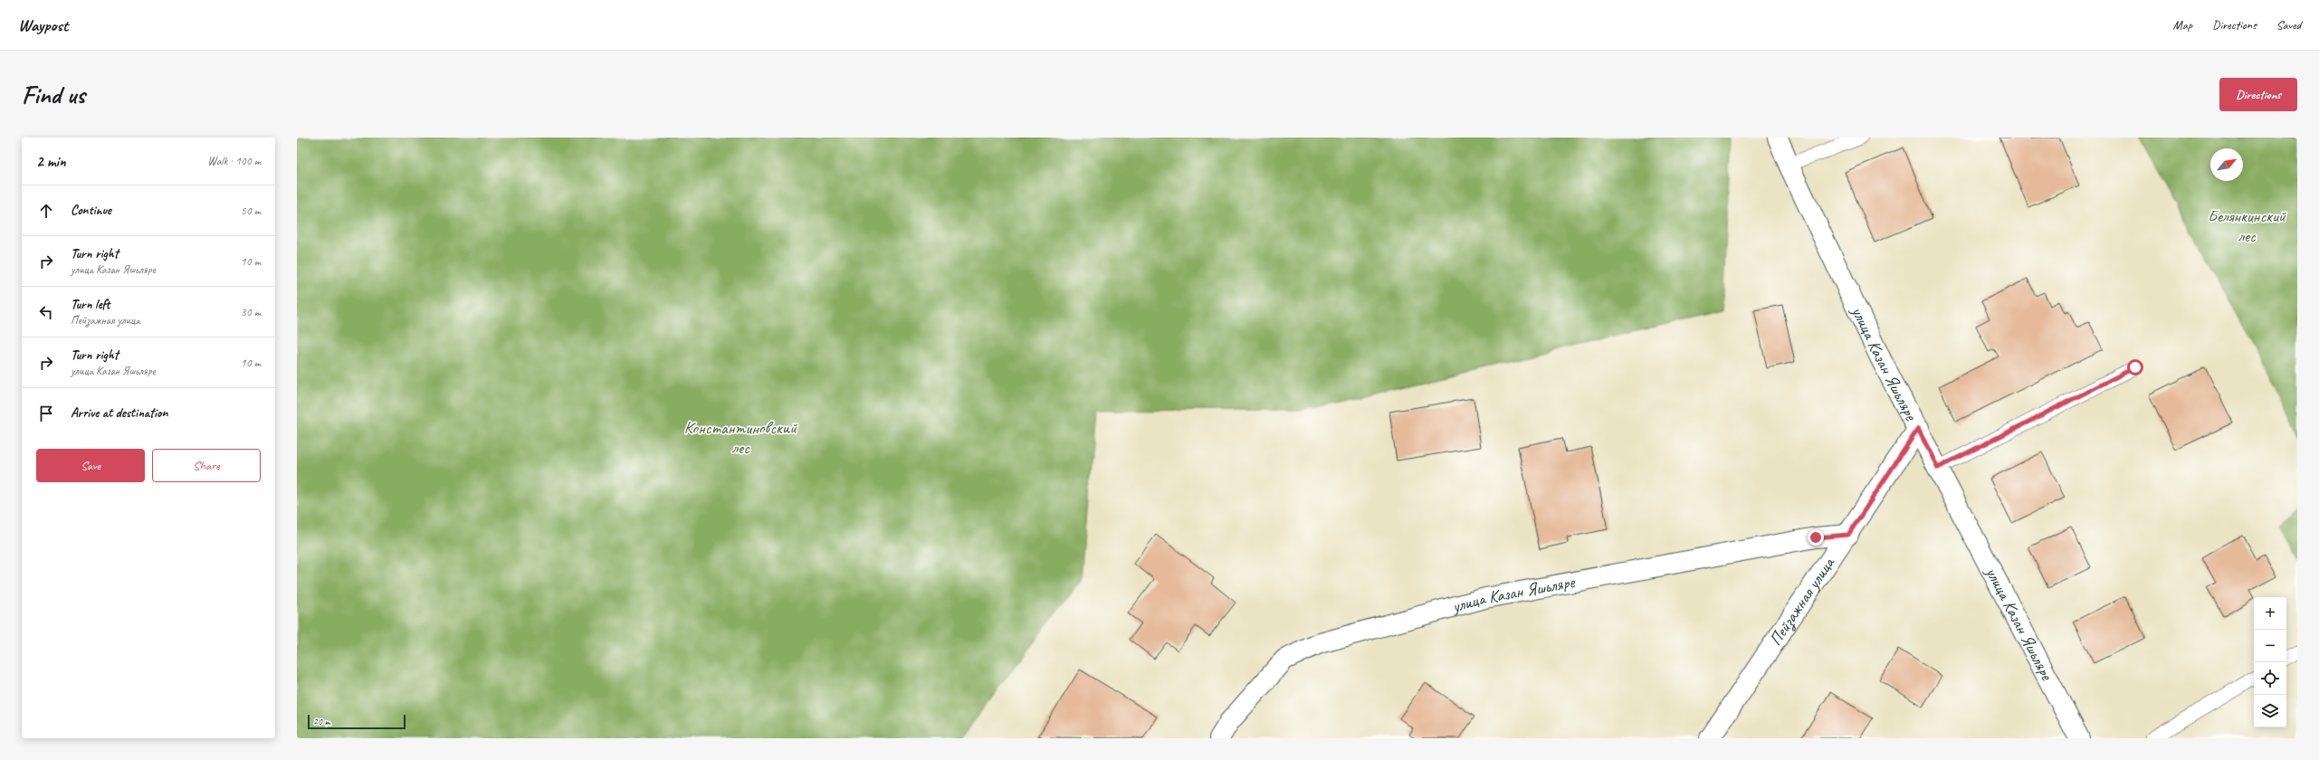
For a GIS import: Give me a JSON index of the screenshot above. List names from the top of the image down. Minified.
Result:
{"streets":{"street":["улица Казан Яшьляре","Пейзажная улица"]},"crossings":[["улица Казан Яшьляре","Пейзажная улица"]],"parks":["Белянкинский лес","Константиновский лес"],"scale_bar":"20 m","north":"top right","page":{"header":"Waypost","nav":["Map","Directions","Saved"],"buttons":["Directions",["Save","Share"]],"title":"Find us","heading":["2 min","Walk · 100 m"],"list":[["Continue","50 m"],["Turn right","улица Казан Яшьляре","10 m"],["Turn left","Пейзажная улица","30 m"],["Turn right","улица Казан Яшьляре","10 m"],"Arrive at destination"],"map_buttons":["+","−"],"scale":"20 m"}}
